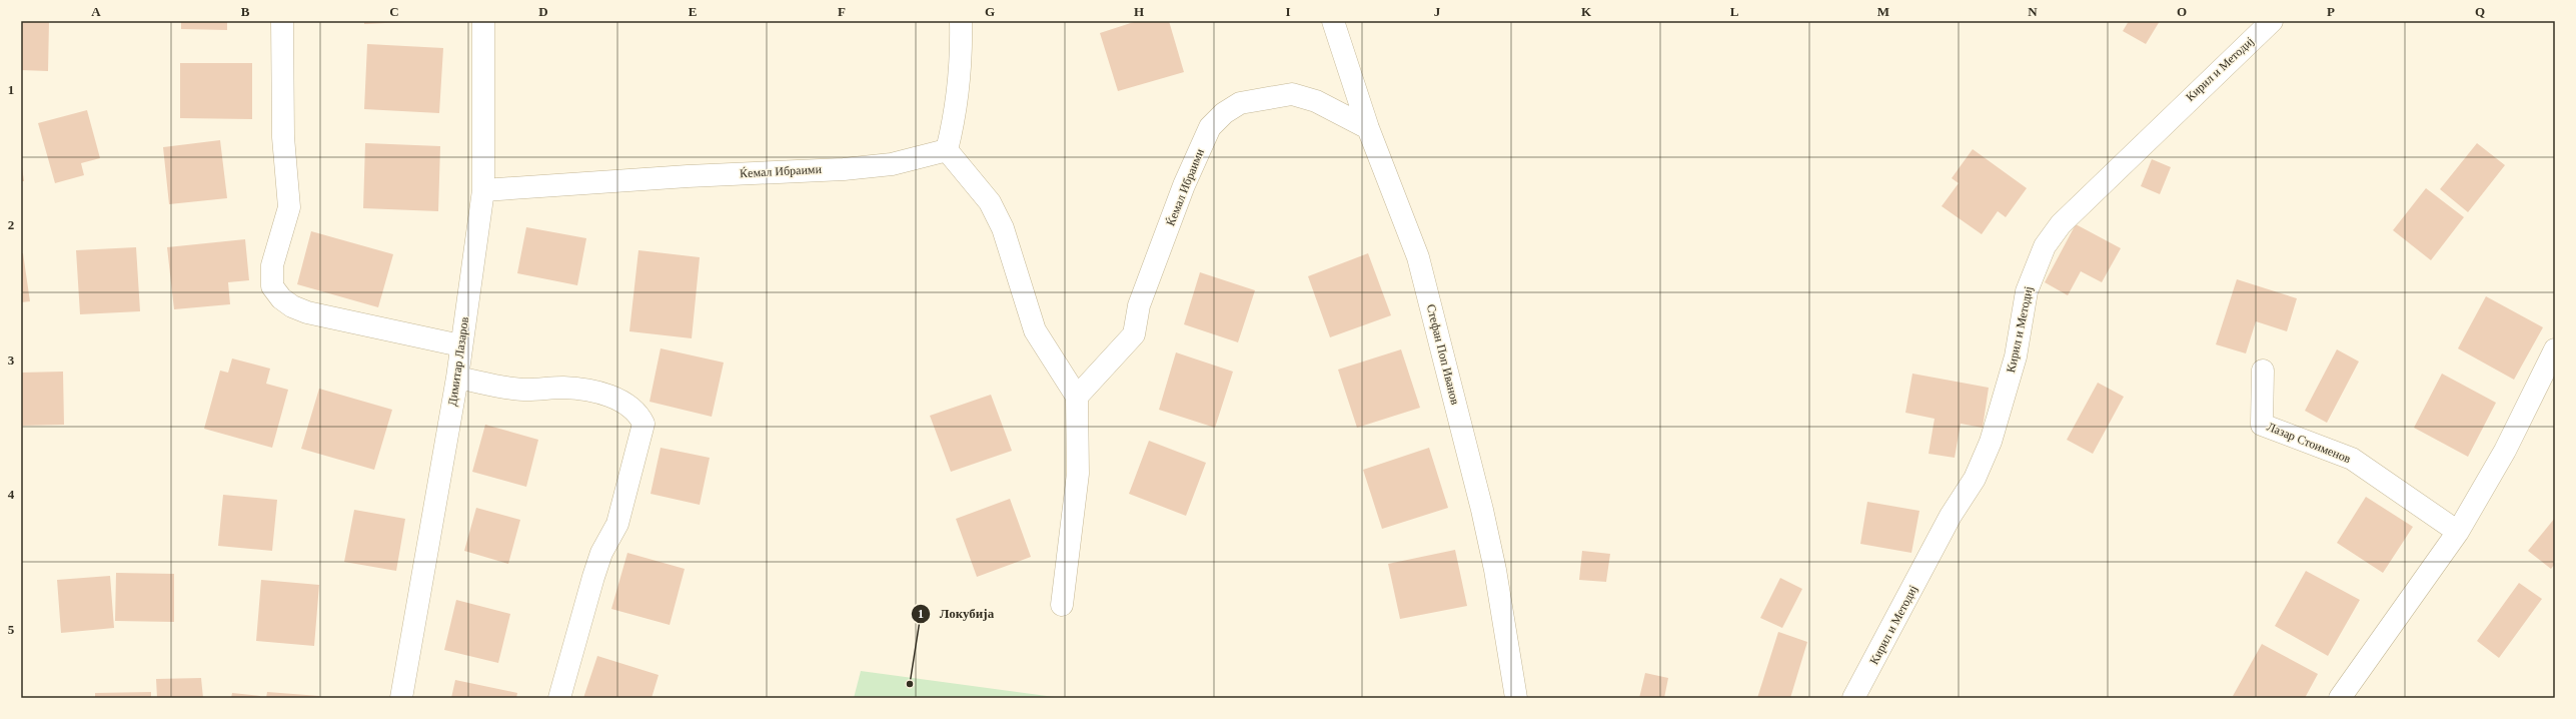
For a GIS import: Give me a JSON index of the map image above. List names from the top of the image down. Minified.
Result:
{"streets":{"street":["Кирил и Методиј","Ќемал Ибраими","Стефан Поп Иванов","Димитар Лазаров","Лазар Стоименов"]},"crossings":[["Ќемал Ибраими","Стефан Поп Иванов"],["Ќемал Ибраими","Димитар Лазаров"]],"places":["Локубија"],"grid":{"columns":["A","B","C","D","E","F","G","H","I","J","K","L","M","N","O","P","Q"],"rows":["1","2","3","4","5"]}}
